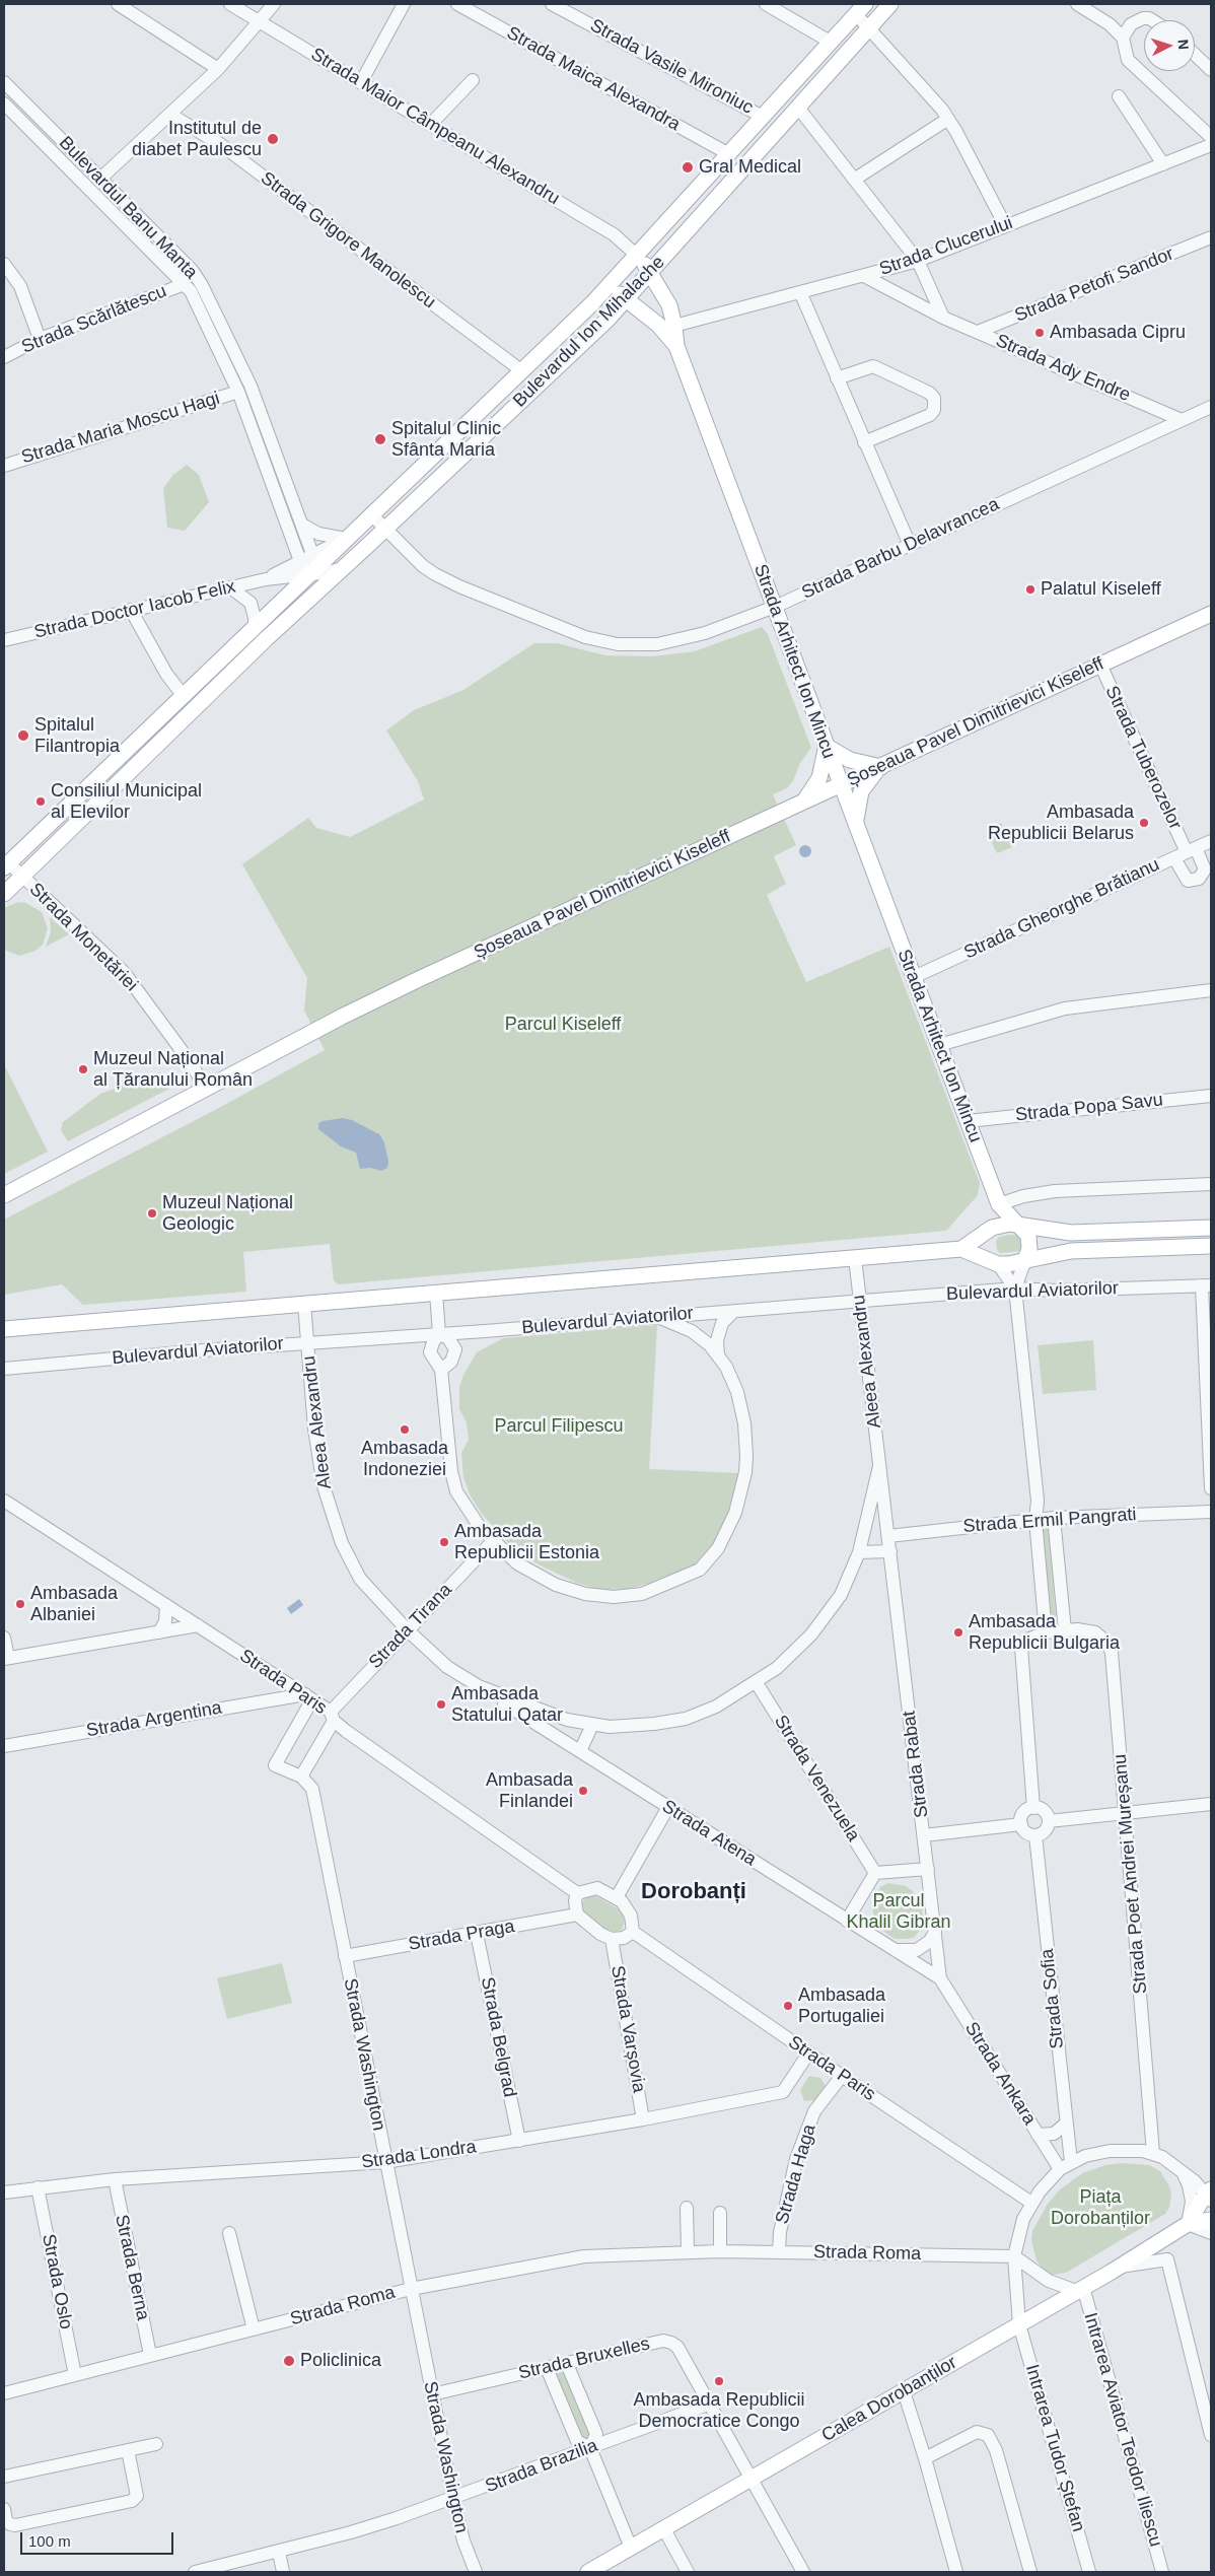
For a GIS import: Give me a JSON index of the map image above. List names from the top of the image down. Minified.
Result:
{"streets":{"main road":["Bulevardul Ion Mihalache","Strada Arhitect Ion Mincu","Șoseaua Pavel Dimitrievici Kiseleff","Calea Dorobanților"],"street":["Strada Vasile Mironiuc","Strada Maica Alexandra","Strada Maior Câmpeanu Alexandru","Bulevardul Banu Manta","Strada Grigore Manolescu","Strada Clucerului","Strada Petofi Sandor","Strada Scărlătescu","Strada Ady Endre","Strada Maria Moscu Hagi","Strada Barbu Delavrancea","Strada Doctor Iacob Felix","Strada Tuberozelor","Strada Gheorghe Brătianu","Strada Monetăriei","Strada Popa Savu","Bulevardul Aviatorilor","Aleea Alexandru","Strada Ermil Pangrati","Strada Tirana","Strada Paris","Strada Argentina","Strada Rabat","Strada Venezuela","Strada Atena","Strada Poet Andrei Mureșanu","Strada Praga","Strada Sofia","Strada Varșovia","Strada Belgrad","Strada Washington","Strada Ankara","Strada Londra","Strada Haga","Strada Roma","Strada Berna","Strada Oslo","Strada Bruxelles","Intrarea Aviator Teodor Iliescu","Intrarea Tudor Ștefan","Strada Brazilia"]},"crossings":[["Strada Vasile Mironiuc","Bulevardul Ion Mihalache"],["Strada Maica Alexandra","Bulevardul Ion Mihalache"],["Strada Maior Câmpeanu Alexandru","Bulevardul Ion Mihalache"],["Strada Maior Câmpeanu Alexandru","Strada Arhitect Ion Mincu"],["Bulevardul Banu Manta","Strada Scărlătescu"],["Bulevardul Banu Manta","Bulevardul Ion Mihalache"],["Bulevardul Banu Manta","Strada Maria Moscu Hagi"],["Bulevardul Banu Manta","Strada Doctor Iacob Felix"],["Strada Grigore Manolescu","Bulevardul Ion Mihalache"],["Strada Clucerului","Strada Ady Endre"],["Strada Clucerului","Strada Arhitect Ion Mincu"],["Strada Petofi Sandor","Strada Ady Endre"],["Bulevardul Ion Mihalache","Strada Barbu Delavrancea"],["Bulevardul Ion Mihalache","Strada Doctor Iacob Felix"],["Bulevardul Ion Mihalache","Strada Arhitect Ion Mincu"],["Bulevardul Ion Mihalache","Strada Monetăriei"],["Strada Ady Endre","Strada Barbu Delavrancea"],["Strada Barbu Delavrancea","Strada Arhitect Ion Mincu"],["Strada Arhitect Ion Mincu","Șoseaua Pavel Dimitrievici Kiseleff"],["Strada Arhitect Ion Mincu","Strada Gheorghe Brătianu"],["Strada Arhitect Ion Mincu","Strada Popa Savu"],["Șoseaua Pavel Dimitrievici Kiseleff","Strada Tuberozelor"],["Șoseaua Pavel Dimitrievici Kiseleff","Strada Monetăriei"],["Strada Tuberozelor","Strada Gheorghe Brătianu"],["Bulevardul Aviatorilor","Aleea Alexandru"],["Aleea Alexandru","Strada Ermil Pangrati"],["Aleea Alexandru","Strada Tirana"],["Aleea Alexandru","Strada Rabat"],["Aleea Alexandru","Strada Venezuela"],["Aleea Alexandru","Strada Atena"],["Strada Ermil Pangrati","Strada Rabat"],["Strada Tirana","Strada Paris"],["Strada Paris","Strada Argentina"],["Strada Paris","Strada Poet Andrei Mureșanu"],["Strada Paris","Strada Praga"],["Strada Paris","Strada Sofia"],["Strada Paris","Strada Varșovia"],["Strada Paris","Strada Ankara"],["Strada Paris","Strada Londra"],["Strada Paris","Strada Haga"],["Strada Paris","Strada Roma"],["Strada Paris","Calea Dorobanților"],["Strada Paris","Intrarea Aviator Teodor Iliescu"],["Strada Rabat","Strada Atena"],["Strada Rabat","Strada Ankara"],["Strada Atena","Strada Ankara"],["Strada Poet Andrei Mureșanu","Strada Sofia"],["Strada Poet Andrei Mureșanu","Strada Ankara"],["Strada Poet Andrei Mureșanu","Strada Roma"],["Strada Poet Andrei Mureșanu","Calea Dorobanților"],["Strada Poet Andrei Mureșanu","Intrarea Aviator Teodor Iliescu"],["Strada Praga","Strada Varșovia"],["Strada Praga","Strada Belgrad"],["Strada Praga","Strada Washington"],["Strada Sofia","Strada Ankara"],["Strada Sofia","Strada Roma"],["Strada Sofia","Calea Dorobanților"],["Strada Sofia","Intrarea Aviator Teodor Iliescu"],["Strada Varșovia","Strada Londra"],["Strada Belgrad","Strada Londra"],["Strada Washington","Strada Londra"],["Strada Washington","Strada Roma"],["Strada Washington","Strada Bruxelles"],["Strada Washington","Strada Brazilia"],["Strada Ankara","Strada Roma"],["Strada Ankara","Calea Dorobanților"],["Strada Ankara","Intrarea Aviator Teodor Iliescu"],["Strada Londra","Strada Berna"],["Strada Londra","Strada Oslo"],["Strada Haga","Strada Roma"],["Strada Roma","Strada Berna"],["Strada Roma","Strada Oslo"],["Strada Roma","Calea Dorobanților"],["Strada Roma","Intrarea Aviator Teodor Iliescu"],["Strada Bruxelles","Calea Dorobanților"],["Strada Bruxelles","Strada Brazilia"],["Calea Dorobanților","Intrarea Aviator Teodor Iliescu"],["Calea Dorobanților","Intrarea Tudor Ștefan"]],"districts":["Dorobanți"],"parks":["Parcul Kiseleff","Parcul Filipescu","Parcul Khalil Gibran","Piața Dorobanților"],"places":["Institutul de diabet Paulescu","Gral Medical","Ambasada Cipru","Spitalul Clinic Sfânta Maria","Palatul Kiseleff","Spitalul Filantropia","Consiliul Municipal al Elevilor","Ambasada Republicii Belarus","Muzeul Național al Țăranului Român","Muzeul Național Geologic","Ambasada Indoneziei","Ambasada Republicii Estonia","Ambasada Albaniei","Ambasada Republicii Bulgaria","Ambasada Statului Qatar","Ambasada Finlandei","Ambasada Portugaliei","Policlinica","Ambasada Republicii Democratice Congo"],"scale_bar":"100 m","north":"right"}
